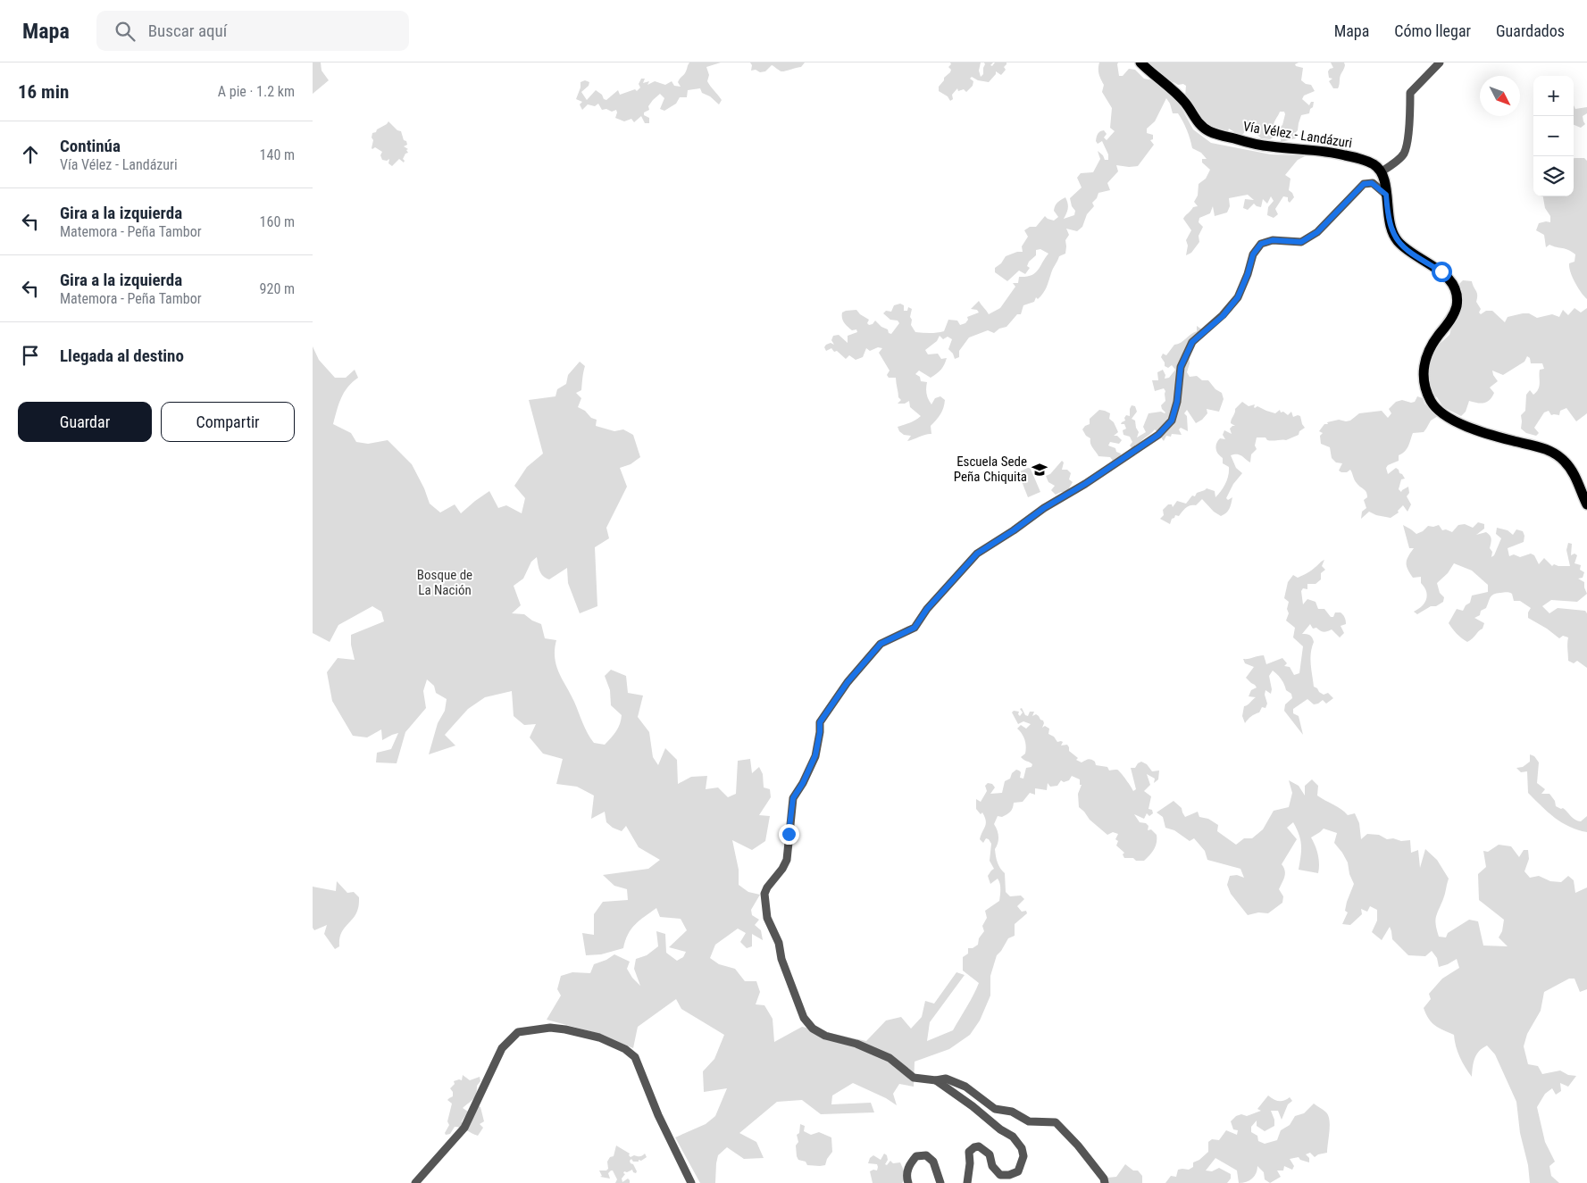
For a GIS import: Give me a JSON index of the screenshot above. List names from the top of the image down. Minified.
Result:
{"streets":{"main road":["Vía Vélez - Landázuri"]},"parks":["Bosque de La Nación"],"places":{"school or university":["Escuela Sede Peña Chiquita"]},"north":"bottom right","page":{"header":"Mapa","search":"Buscar aquí","nav":["Mapa","Cómo llegar","Guardados"],"heading":["16 min","A pie · 1.2 km"],"map_buttons":["+","−"],"list":[["Continúa","Vía Vélez - Landázuri","140 m"],["Gira a la izquierda","Matemora - Peña Tambor","160 m"],["Gira a la izquierda","Matemora - Peña Tambor","920 m"],"Llegada al destino"],"buttons":["Guardar","Compartir"]}}
